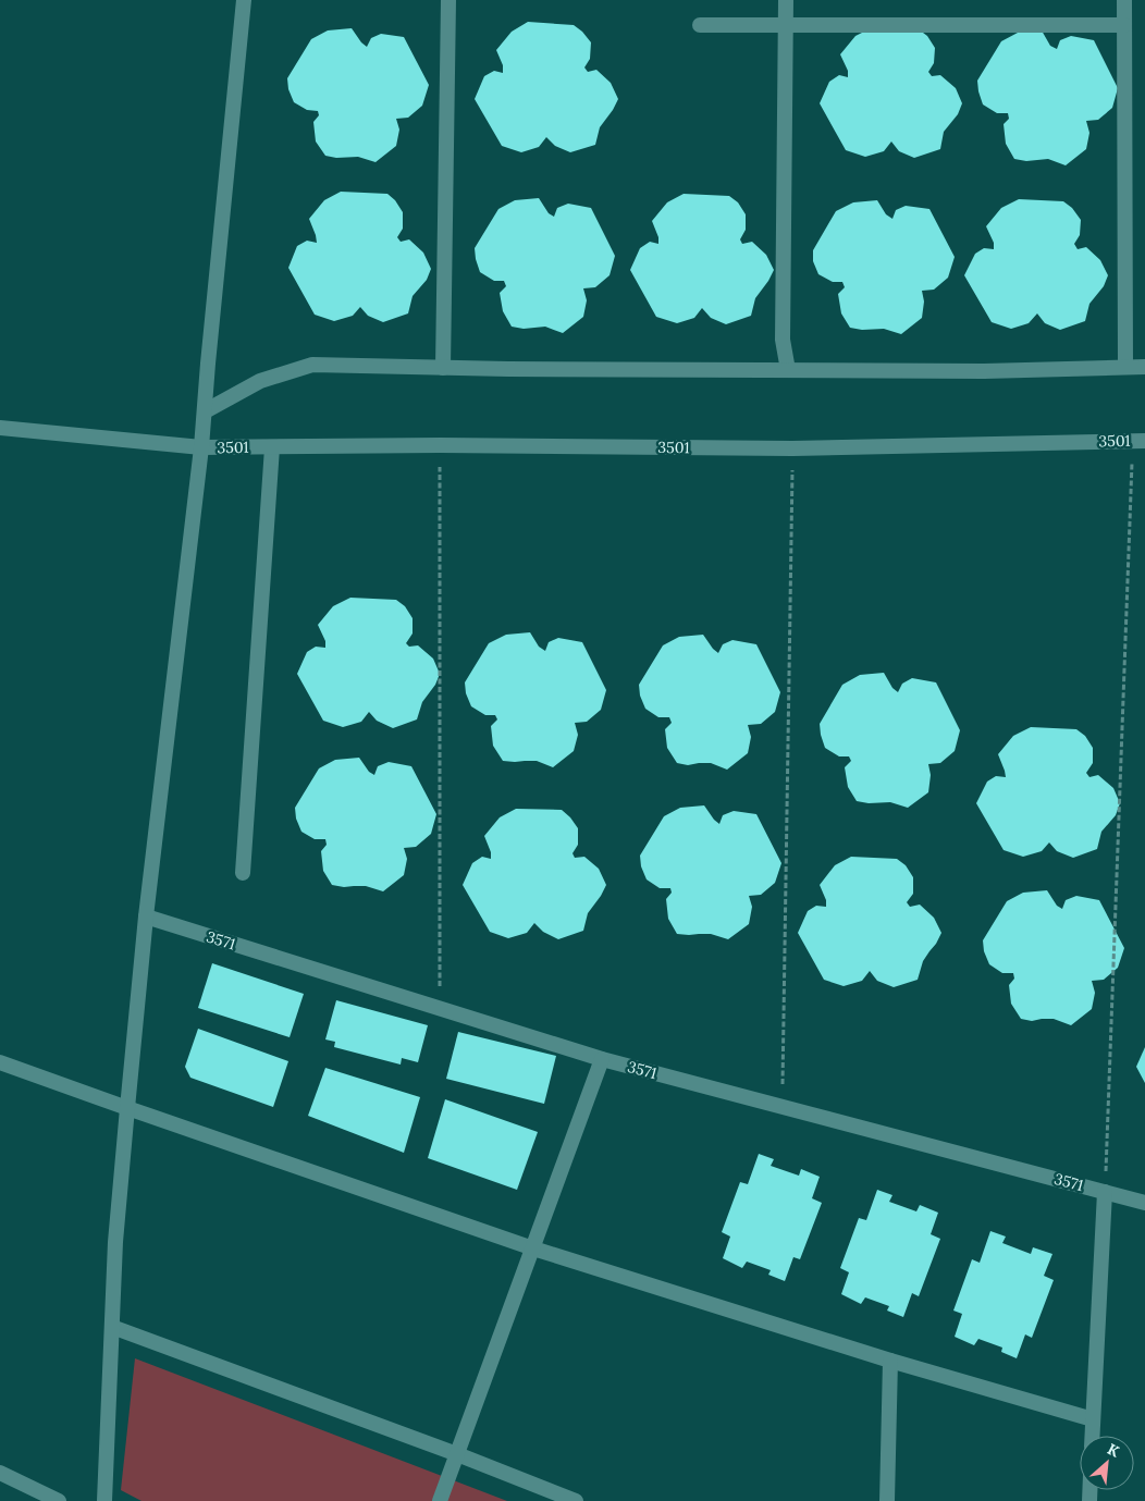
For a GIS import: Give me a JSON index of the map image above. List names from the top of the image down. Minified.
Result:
{"streets":{"street":["3501","3571"]},"north":"top right"}
